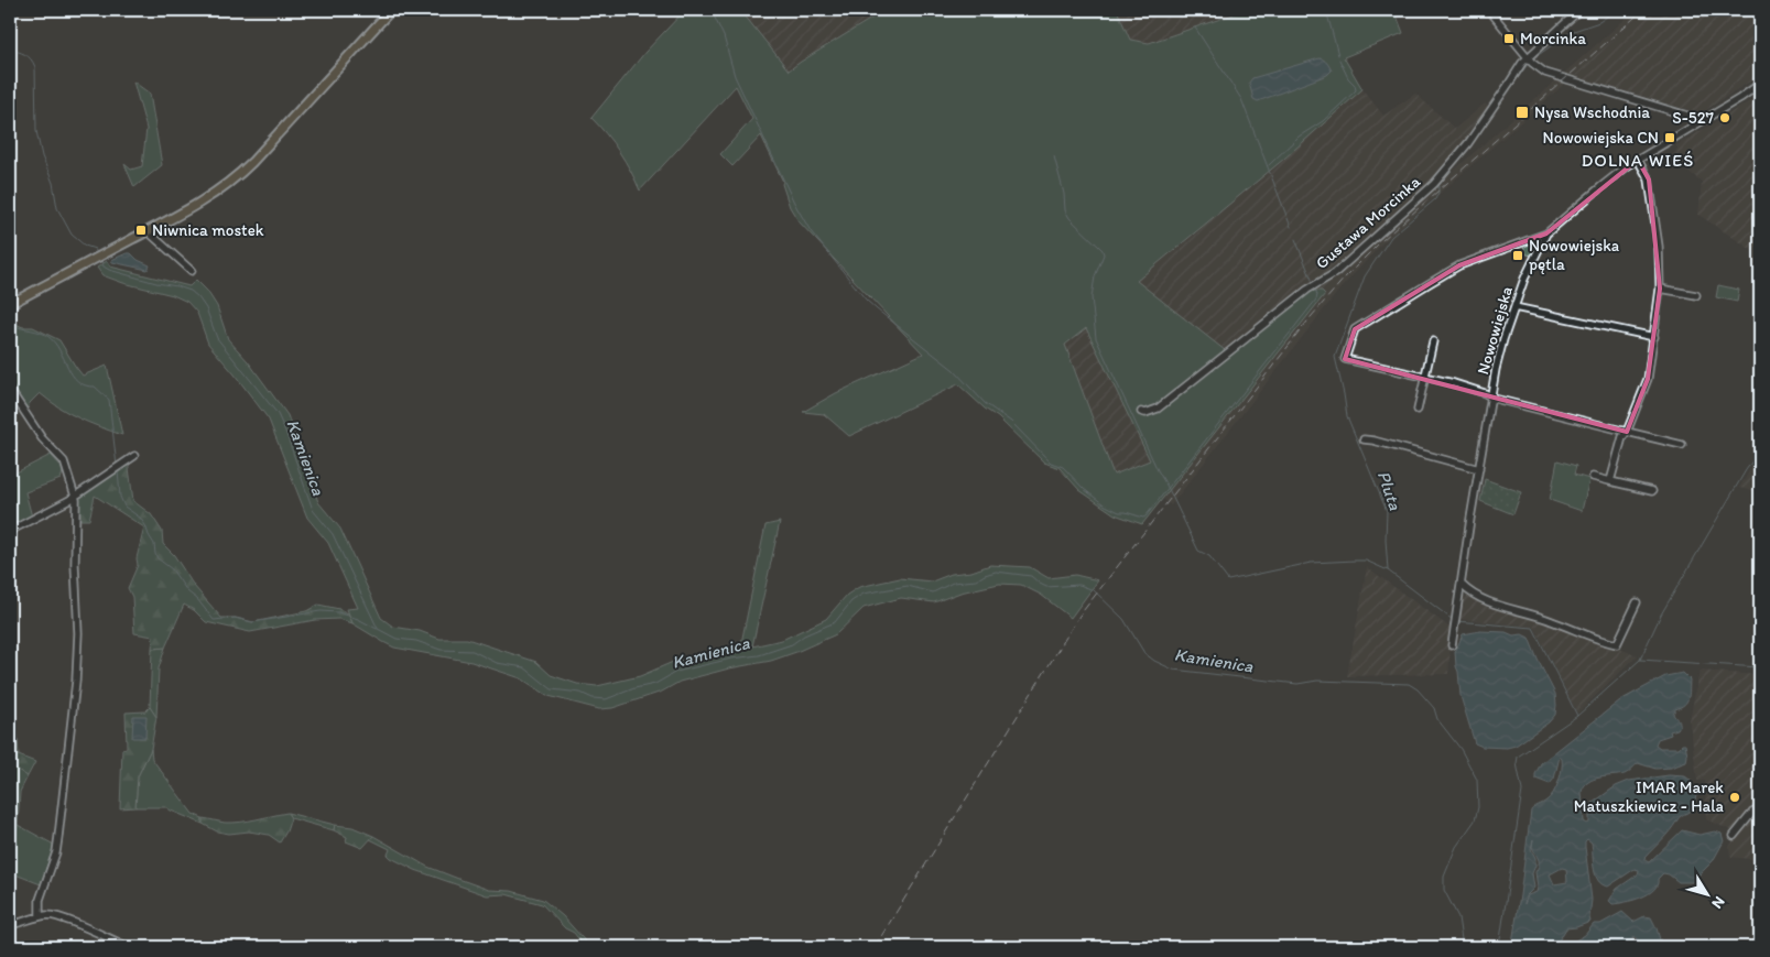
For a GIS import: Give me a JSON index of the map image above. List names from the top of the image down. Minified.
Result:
{"streets":{"street":["Gustawa Morcinka","Nowowiejska"]},"districts":["DOLNA WIEŚ"],"water":["Kamienica","Pluta"],"places":{"transit":["Morcinka","Nysa Wschodnia","Nowowiejska CN","Niwnica mostek","Nowowiejska pętla"],"other":["S-527","IMAR Marek Matuszkiewicz - Hala"]},"north":"bottom right"}
